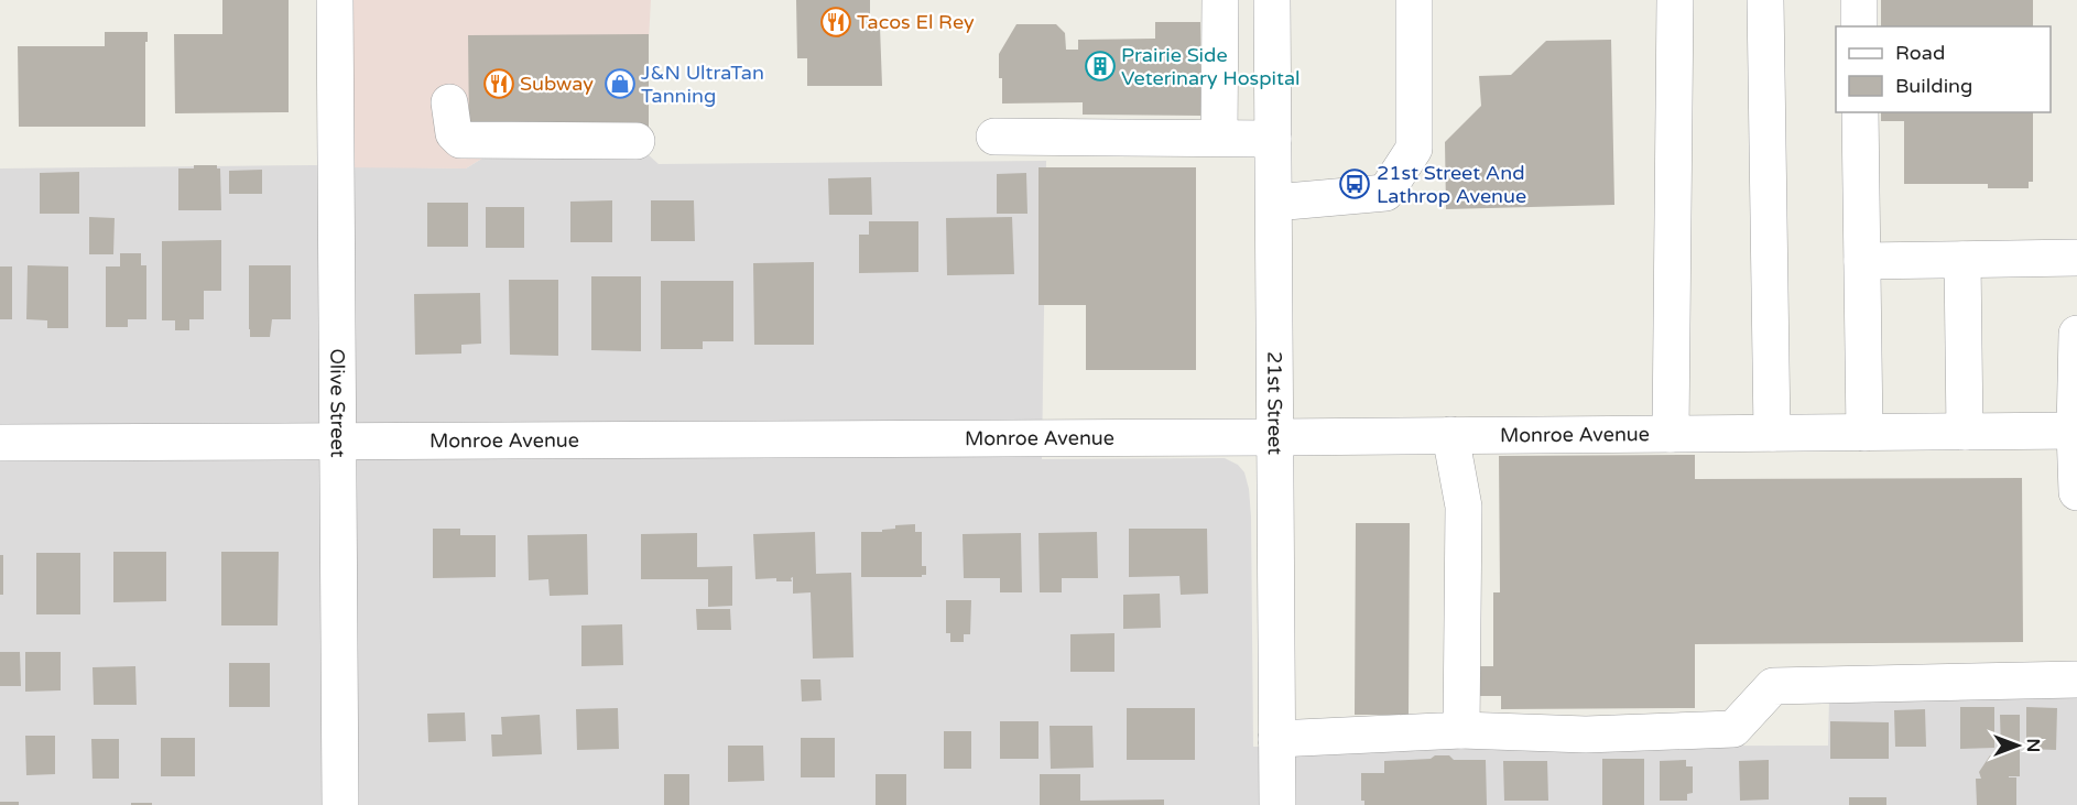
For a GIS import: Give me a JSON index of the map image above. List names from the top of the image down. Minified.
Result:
{"streets":{"street":["Olive Street","21st Street","Monroe Avenue"]},"crossings":[["Olive Street","Monroe Avenue"],["21st Street","Monroe Avenue"]],"places":{"restaurant":["Tacos El Rey","Subway"],"building":["Prairie Side Veterinary Hospital"],"shop":["J&N UltraTan Tanning"],"bus stop":["21st Street And Lathrop Avenue"]},"legend":["Road","Building"],"north":"right"}
